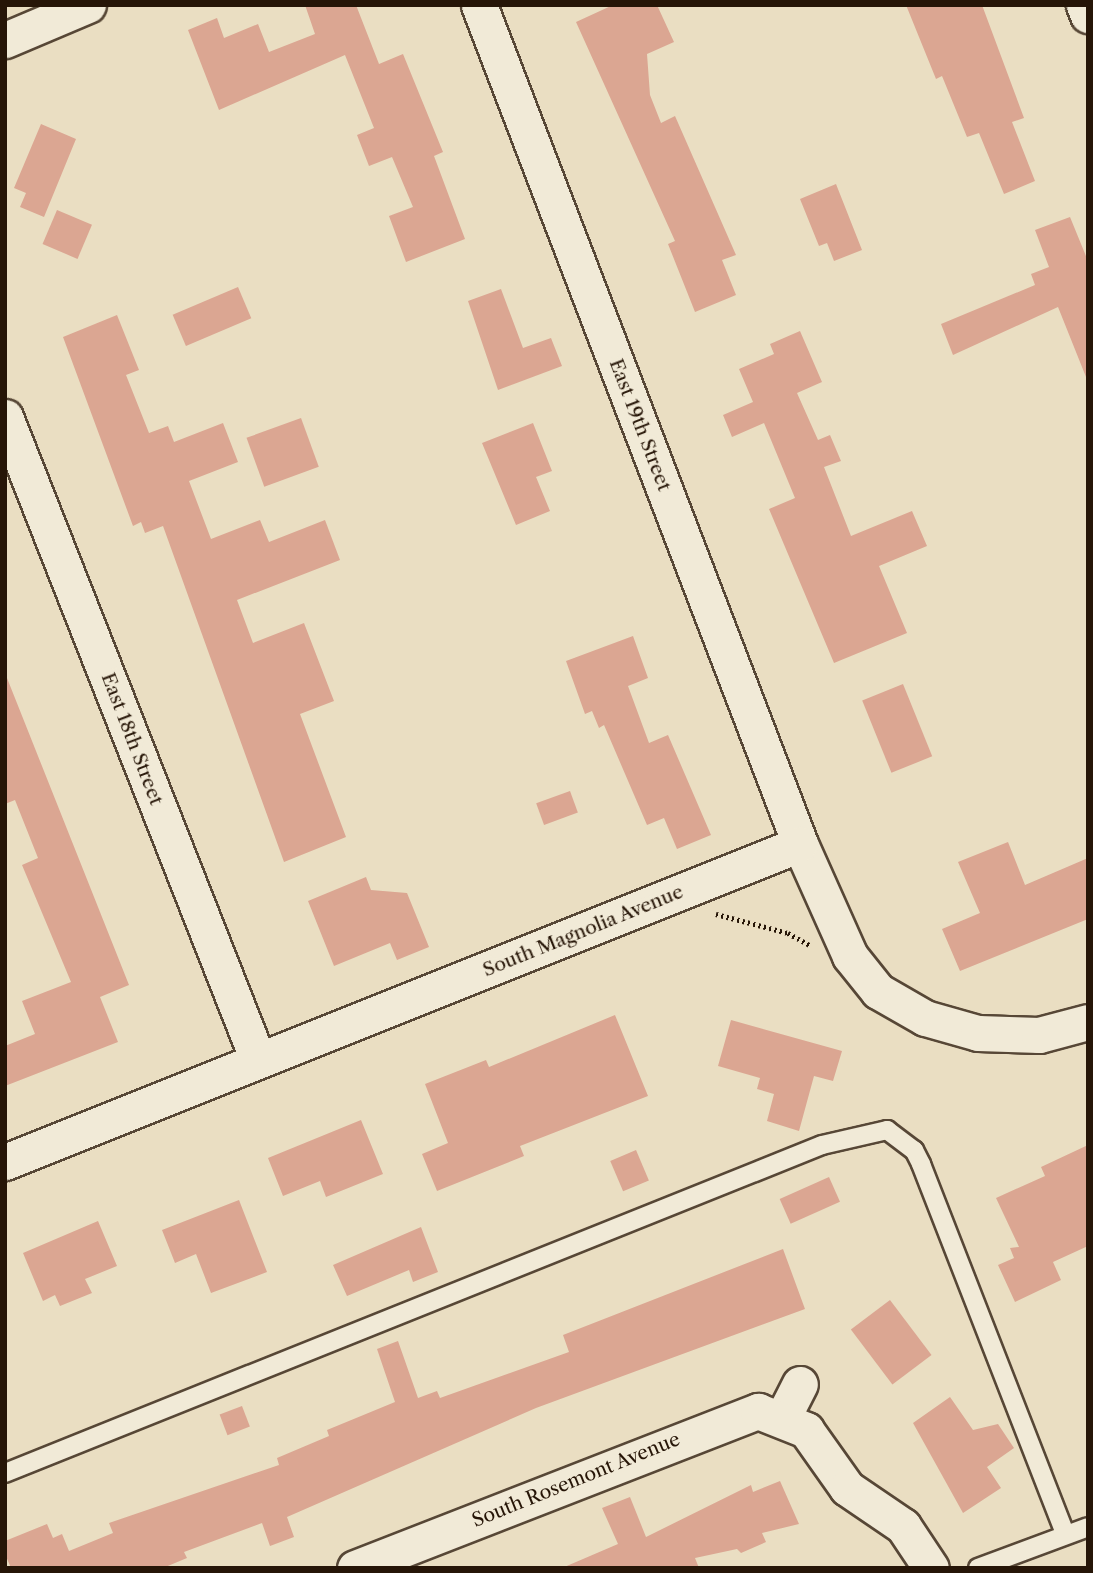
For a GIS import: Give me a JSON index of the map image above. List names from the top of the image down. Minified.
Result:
{"streets":{"street":["East 19th Street","East 18th Street","South Magnolia Avenue","South Rosemont Avenue"]},"crossings":[["East 19th Street","South Magnolia Avenue"],["East 18th Street","South Magnolia Avenue"]]}
